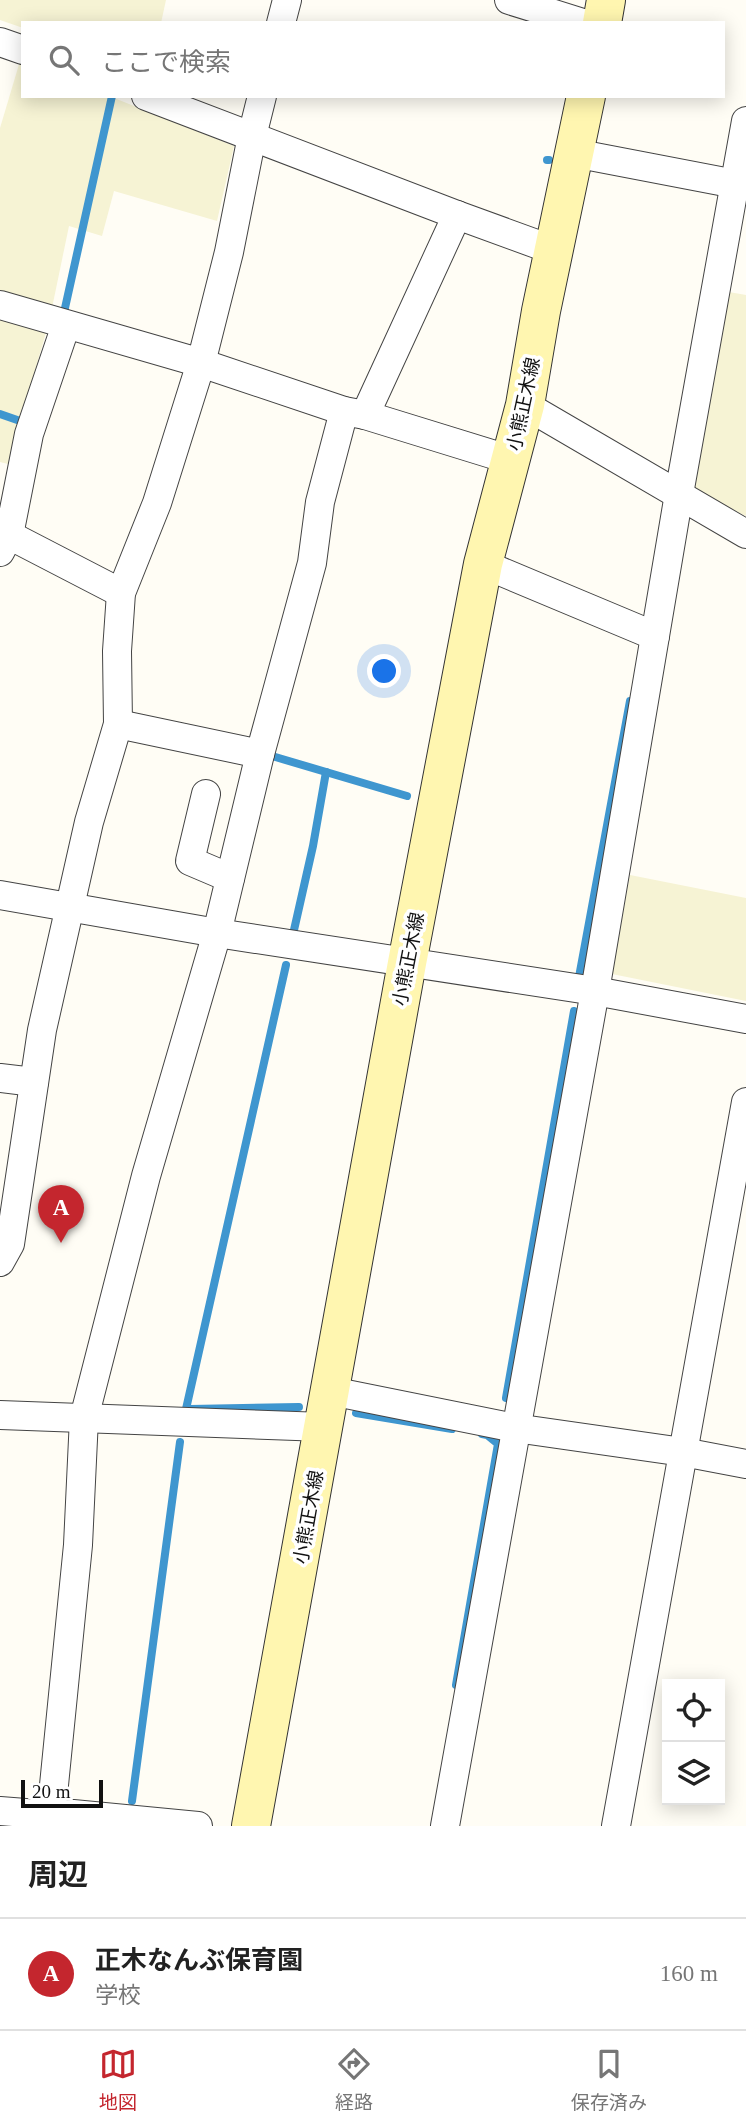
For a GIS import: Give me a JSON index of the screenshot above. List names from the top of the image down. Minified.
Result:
{"streets":{"main road":["小熊正木線"]},"scale_bar":"20 m","page":{"search":"ここで検索","pins":"A","scale":"20 m","heading":"周辺","list":[{"mark":"A","name":"正木なんぶ保育園","note":"学校","value":"160 m"}],"nav":["地図","経路","保存済み"]}}
